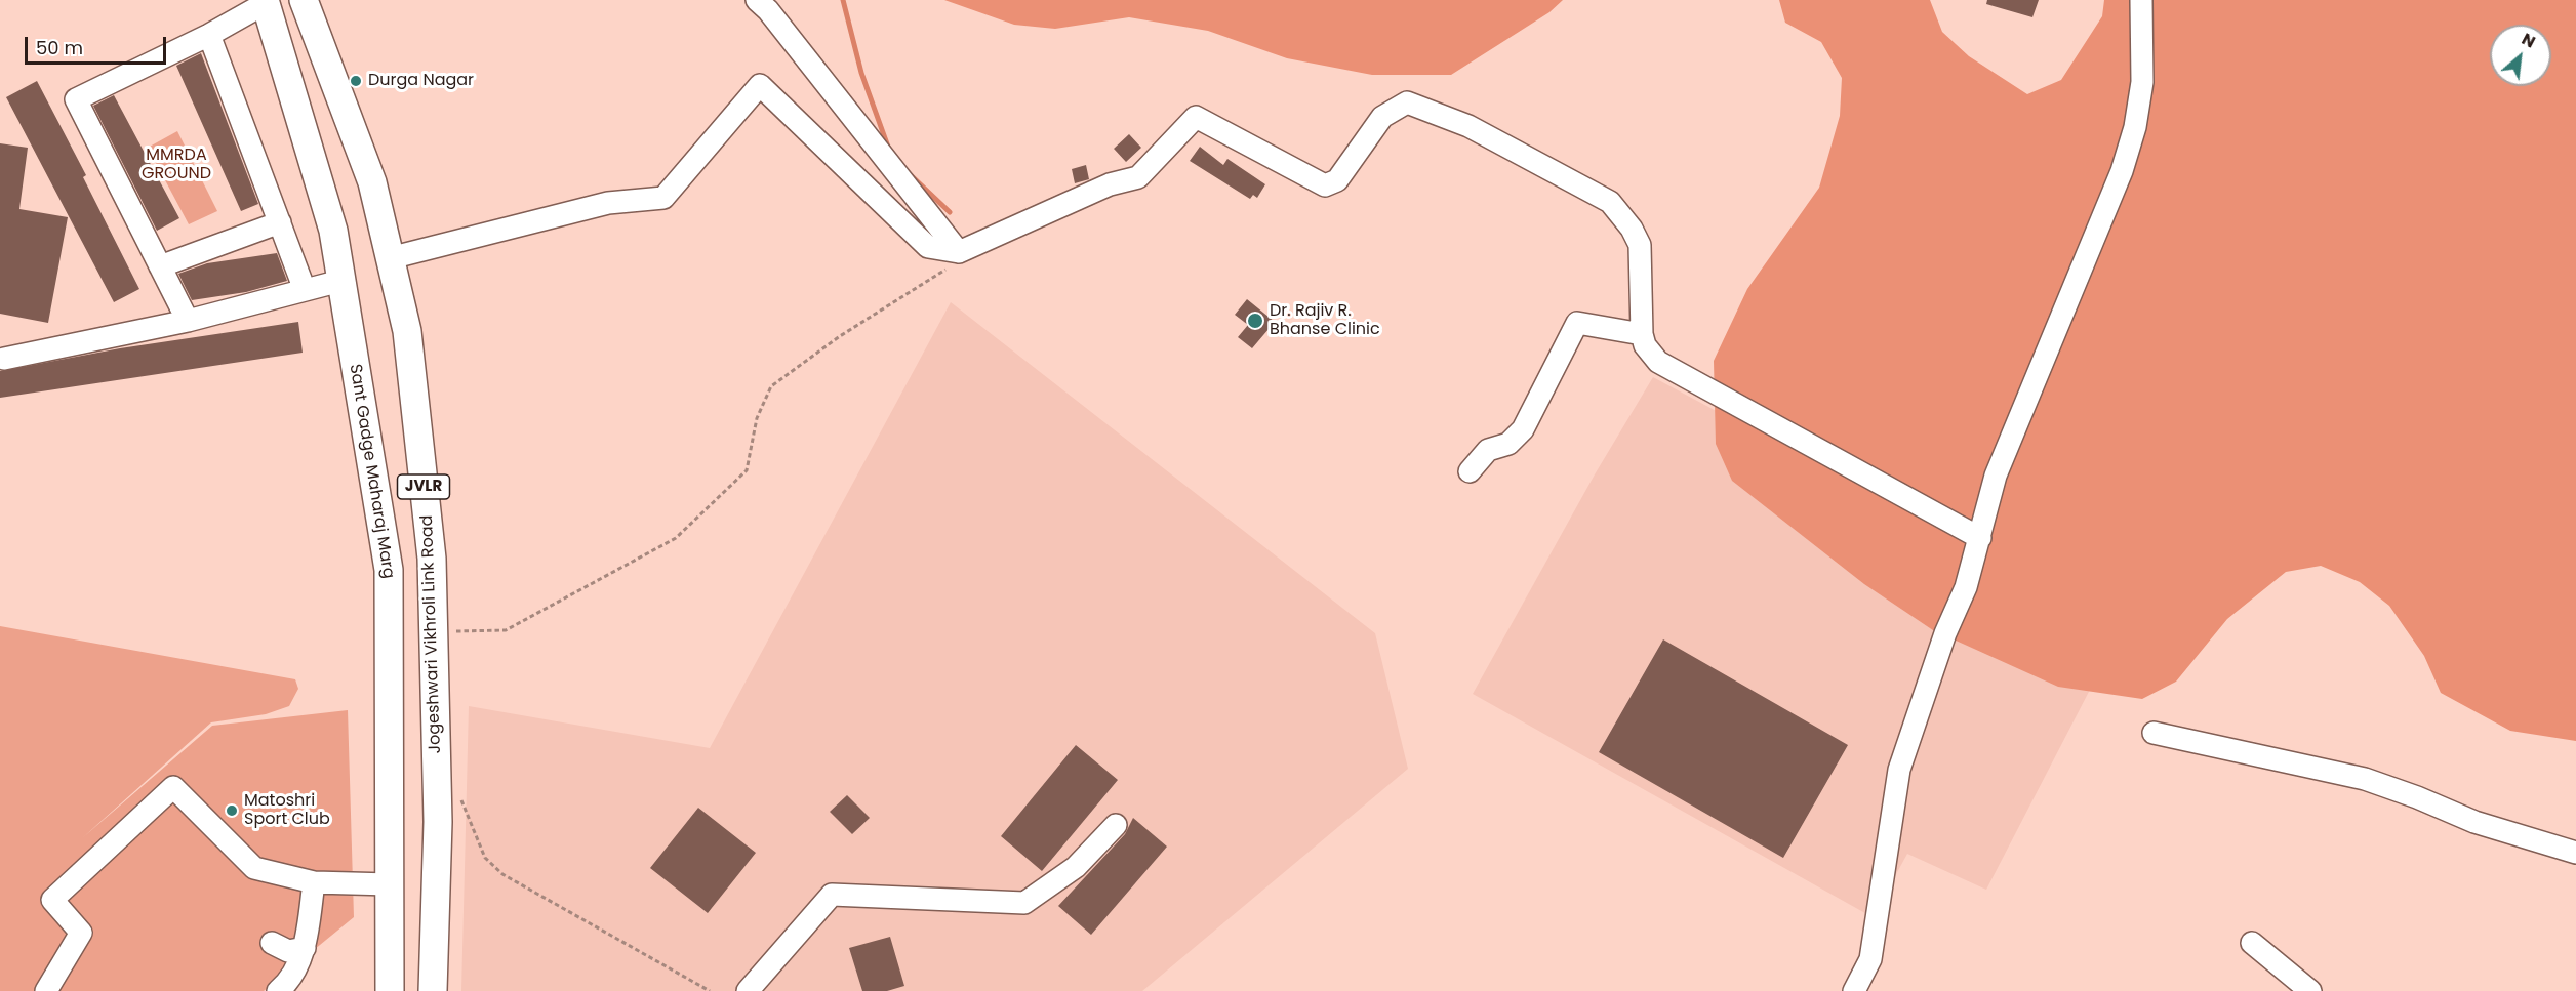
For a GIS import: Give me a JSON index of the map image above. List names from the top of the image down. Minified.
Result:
{"streets":{"main road":["Sant Gadge Maharaj Marg","JVLR","Jogeshwari Vikhroli Link Road"]},"parks":["MMRDA GROUND"],"places":["Durga Nagar","Dr. Rajiv R. Bhanse Clinic","Matoshri Sport Club"],"scale_bar":"50 m","north":"top right"}
